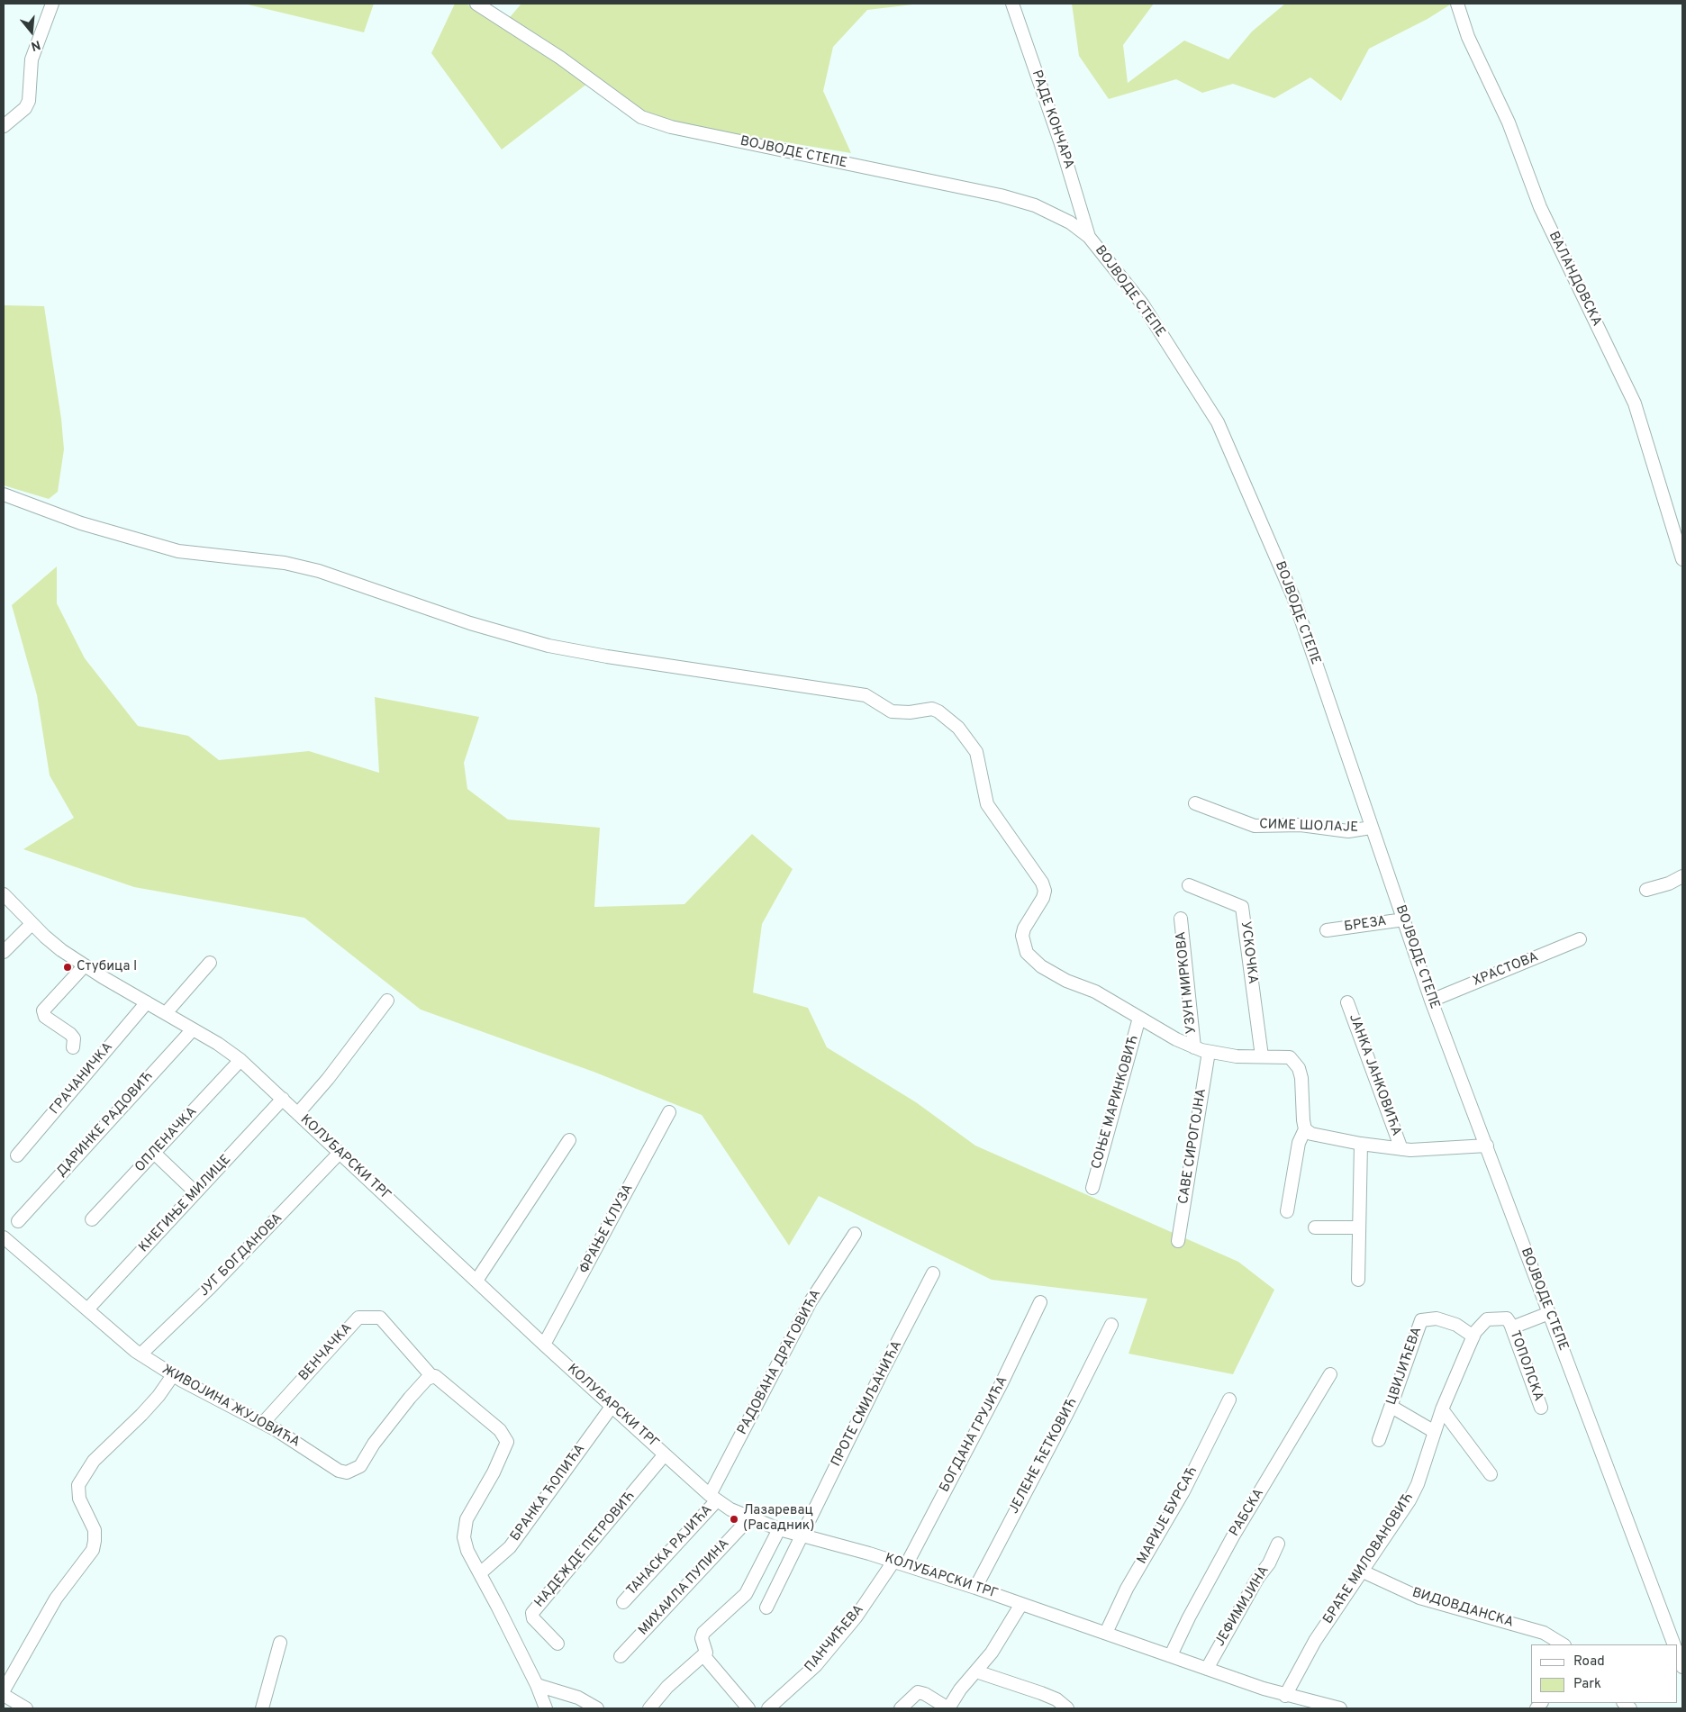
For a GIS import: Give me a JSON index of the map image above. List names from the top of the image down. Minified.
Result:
{"streets":{"street":["РАДЕ КОНЧАРА","ВОЈВОДЕ СТЕПЕ","ВАЛАНДОВСКА","СИМЕ ШОЛАЈЕ","БРЕЗА","УСКОЧКА","ХРАСТОВА","УЗУН МИРКОВА","ЈАНКА ЈАНКОВИЋА","ГРАЧАНИЧКА","СОЊЕ МАРИНКОВИЋ","ДАРИНКЕ РАДОВИЋ","ОПЛЕНАЧКА","САВЕ СИРОГОЈНА","КОЛУБАРСКИ ТРГ","КНЕГИЊЕ МИЛИЦЕ","ФРАЊЕ КЛУЗА","ЈУГ БОГДАНОВА","ВЕНЧАЧКА","РАДОВАНА ДРАГОВИЋА","ЦВИЈИЋЕВА","ТОПОЛСКА","ПРОТЕ СМИЉАНИЋА","ЖИВОЈИНА ЖУЈОВИЋА","БОГДАНА ГРУЈИЋА","ЈЕЛЕНЕ ЋЕТКОВИЋ","БРАНКА ЋОПИЋА","РАБСКА","МАРИЈЕ БУРСАЋ","НАДЕЖДЕ ПЕТРОВИЋ","ТАНАСКА РАЈИЋА","БРАЋЕ МИЛОВАНОВИЋ","МИХАИЛА ПУПИНА","ЈЕФИМИЈИНА","ВИДОВДАНСКА","ПАНЧИЋЕВА"]},"crossings":[["РАДЕ КОНЧАРА","ВОЈВОДЕ СТЕПЕ"],["ВОЈВОДЕ СТЕПЕ","СИМЕ ШОЛАЈЕ"],["ВОЈВОДЕ СТЕПЕ","БРЕЗА"],["ВОЈВОДЕ СТЕПЕ","ХРАСТОВА"],["ГРАЧАНИЧКА","КОЛУБАРСКИ ТРГ"],["ДАРИНКЕ РАДОВИЋ","КОЛУБАРСКИ ТРГ"],["ОПЛЕНАЧКА","КОЛУБАРСКИ ТРГ"],["КОЛУБАРСКИ ТРГ","КНЕГИЊЕ МИЛИЦЕ"],["КОЛУБАРСКИ ТРГ","ФРАЊЕ КЛУЗА"],["КОЛУБАРСКИ ТРГ","ЈУГ БОГДАНОВА"],["КОЛУБАРСКИ ТРГ","РАДОВАНА ДРАГОВИЋА"],["КОЛУБАРСКИ ТРГ","ПРОТЕ СМИЉАНИЋА"],["КОЛУБАРСКИ ТРГ","БОГДАНА ГРУЈИЋА"],["КОЛУБАРСКИ ТРГ","ЈЕЛЕНЕ ЋЕТКОВИЋ"],["КОЛУБАРСКИ ТРГ","БРАНКА ЋОПИЋА"],["КОЛУБАРСКИ ТРГ","РАБСКА"],["КОЛУБАРСКИ ТРГ","МАРИЈЕ БУРСАЋ"],["КОЛУБАРСКИ ТРГ","НАДЕЖДЕ ПЕТРОВИЋ"],["КОЛУБАРСКИ ТРГ","ТАНАСКА РАЈИЋА"],["КОЛУБАРСКИ ТРГ","БРАЋЕ МИЛОВАНОВИЋ"],["КОЛУБАРСКИ ТРГ","МИХАИЛА ПУПИНА"],["КОЛУБАРСКИ ТРГ","ЈЕФИМИЈИНА"],["КОЛУБАРСКИ ТРГ","ПАНЧИЋЕВА"],["КНЕГИЊЕ МИЛИЦЕ","ЖИВОЈИНА ЖУЈОВИЋА"],["ЈУГ БОГДАНОВА","ЖИВОЈИНА ЖУЈОВИЋА"],["ВЕНЧАЧКА","ЖИВОЈИНА ЖУЈОВИЋА"],["РАДОВАНА ДРАГОВИЋА","ТАНАСКА РАЈИЋА"],["ЦВИЈИЋЕВА","БРАЋЕ МИЛОВАНОВИЋ"],["ТОПОЛСКА","БРАЋЕ МИЛОВАНОВИЋ"],["БРАЋЕ МИЛОВАНОВИЋ","ВИДОВДАНСКА"]],"places":["Стубица I","Лазаревац (Расадник)"],"legend":["Road","Park"],"north":"bottom"}
